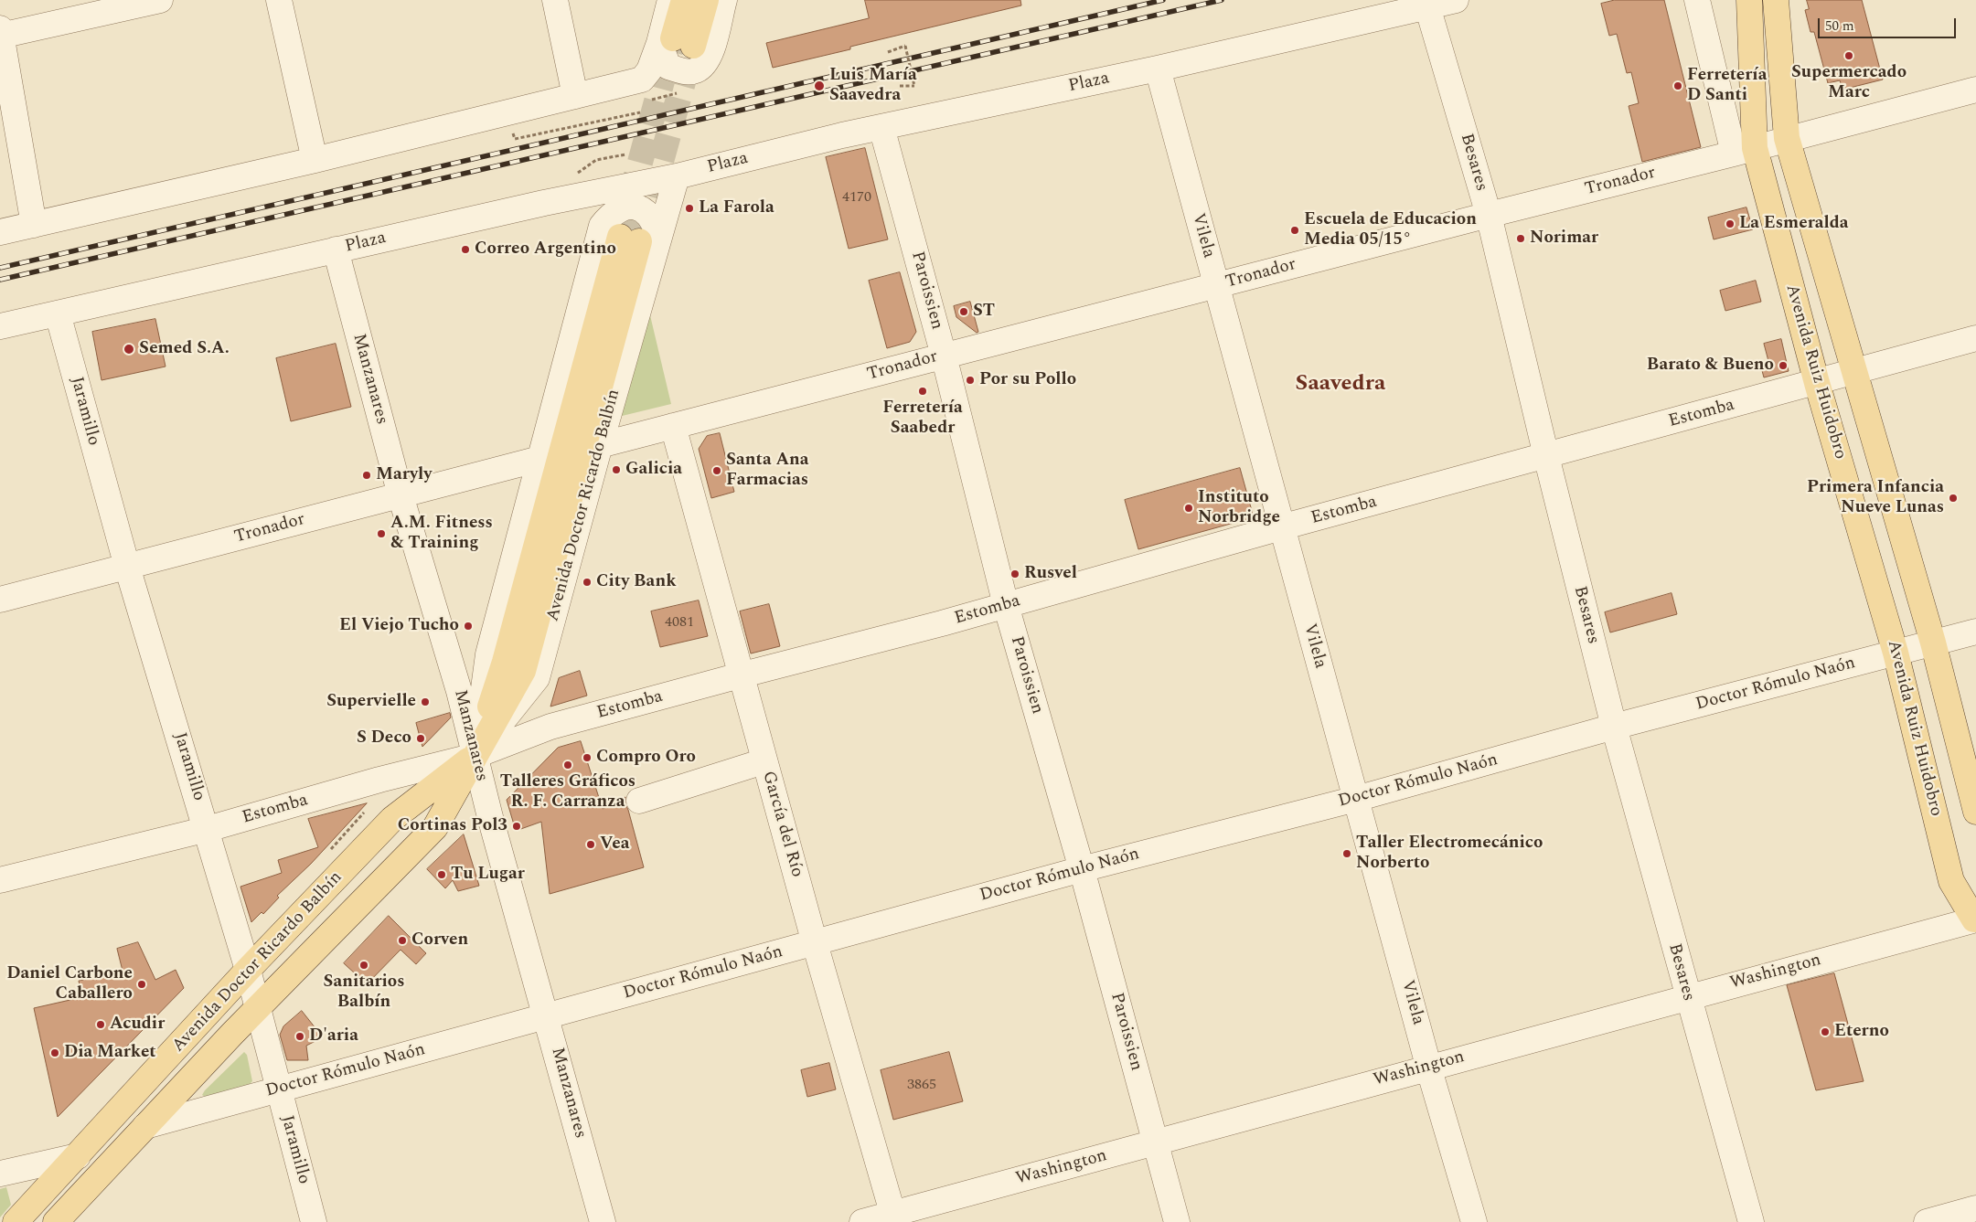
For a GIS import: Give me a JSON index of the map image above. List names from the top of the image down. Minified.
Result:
{"streets":{"main road":["Avenida Ruiz Huidobro","Avenida Doctor Ricardo Balbín"],"street":["Plaza","Besares","Tronador","Vilela","Paroissien","Manzanares","Jaramillo","Estomba","Doctor Rómulo Naón","García del Río","Washington"]},"crossings":[["Plaza","Besares"],["Plaza","Vilela"],["Plaza","Paroissien"],["Plaza","Manzanares"],["Plaza","Jaramillo"],["Plaza","Avenida Doctor Ricardo Balbín"],["Besares","Tronador"],["Besares","Estomba"],["Besares","Doctor Rómulo Naón"],["Besares","Washington"],["Tronador","Vilela"],["Tronador","Paroissien"],["Tronador","Avenida Ruiz Huidobro"],["Tronador","Manzanares"],["Tronador","Jaramillo"],["Tronador","Avenida Doctor Ricardo Balbín"],["Tronador","García del Río"],["Vilela","Estomba"],["Vilela","Doctor Rómulo Naón"],["Vilela","Washington"],["Paroissien","Estomba"],["Paroissien","Doctor Rómulo Naón"],["Paroissien","Washington"],["Avenida Ruiz Huidobro","Estomba"],["Avenida Ruiz Huidobro","Doctor Rómulo Naón"],["Avenida Ruiz Huidobro","Washington"],["Manzanares","Estomba"],["Manzanares","Avenida Doctor Ricardo Balbín"],["Manzanares","Doctor Rómulo Naón"],["Jaramillo","Estomba"],["Jaramillo","Avenida Doctor Ricardo Balbín"],["Jaramillo","Doctor Rómulo Naón"],["Estomba","Avenida Doctor Ricardo Balbín"],["Estomba","García del Río"],["Avenida Doctor Ricardo Balbín","Doctor Rómulo Naón"],["Doctor Rómulo Naón","García del Río"],["García del Río","Washington"]],"districts":["Saavedra"],"places":["Supermercado Marc","Luis María Saavedra","Ferretería D Santi","La Farola","La Esmeralda","Escuela de Educacion Media 05/15°","Norimar","Correo Argentino","ST","Semed S.A.","Barato & Bueno","Por su Pollo","Ferretería Saabedr","Galicia","Santa Ana Farmacias","Maryly","Primera Infancia Nueve Lunas","Instituto Norbridge","A.M. Fitness & Training","Rusvel","City Bank","El Viejo Tucho","Supervielle","S Deco","Compro Oro","Talleres Gráficos R. F. Carranza","Cortinas Pol3","Vea","Taller Electromecánico Norberto","Tu Lugar","Corven","Sanitarios Balbín","Daniel Carbone Caballero","Acudir","Eterno","D'aria","Dia Market"],"house_numbers":["4170","4081","3865"],"scale_bar":"50 m"}
